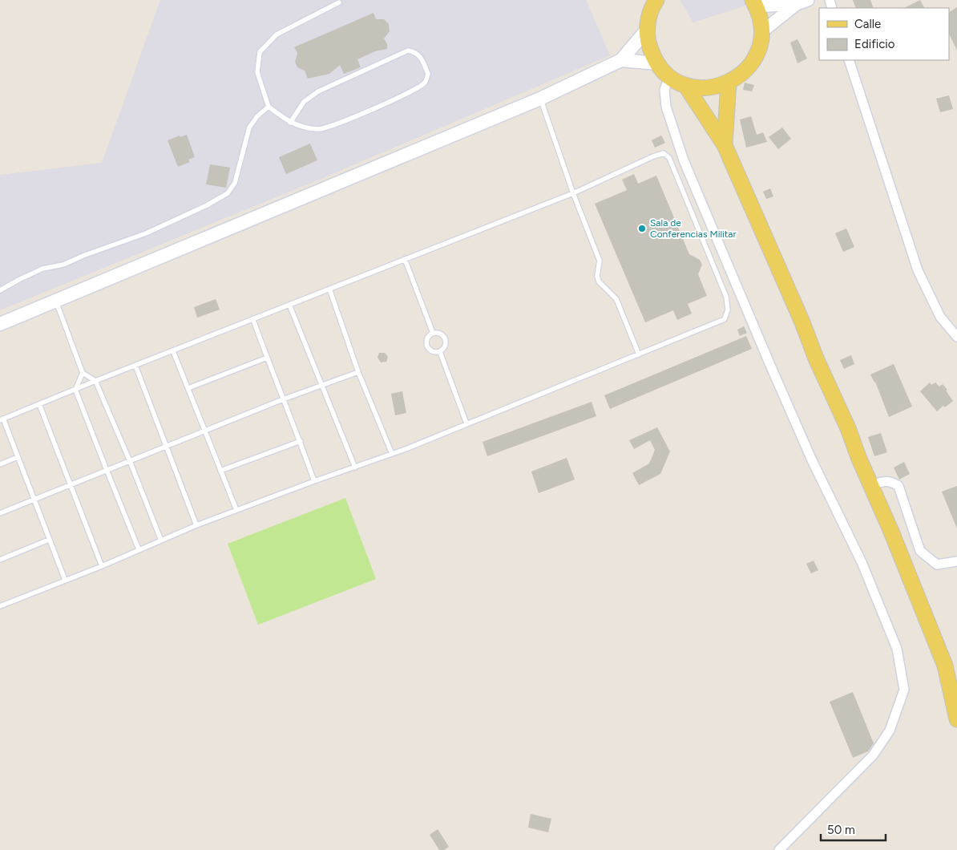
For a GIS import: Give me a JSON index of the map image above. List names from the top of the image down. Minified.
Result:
{"places":["Sala de Conferencias Militar"],"legend":["Calle","Edificio"],"scale_bar":"50 m"}
